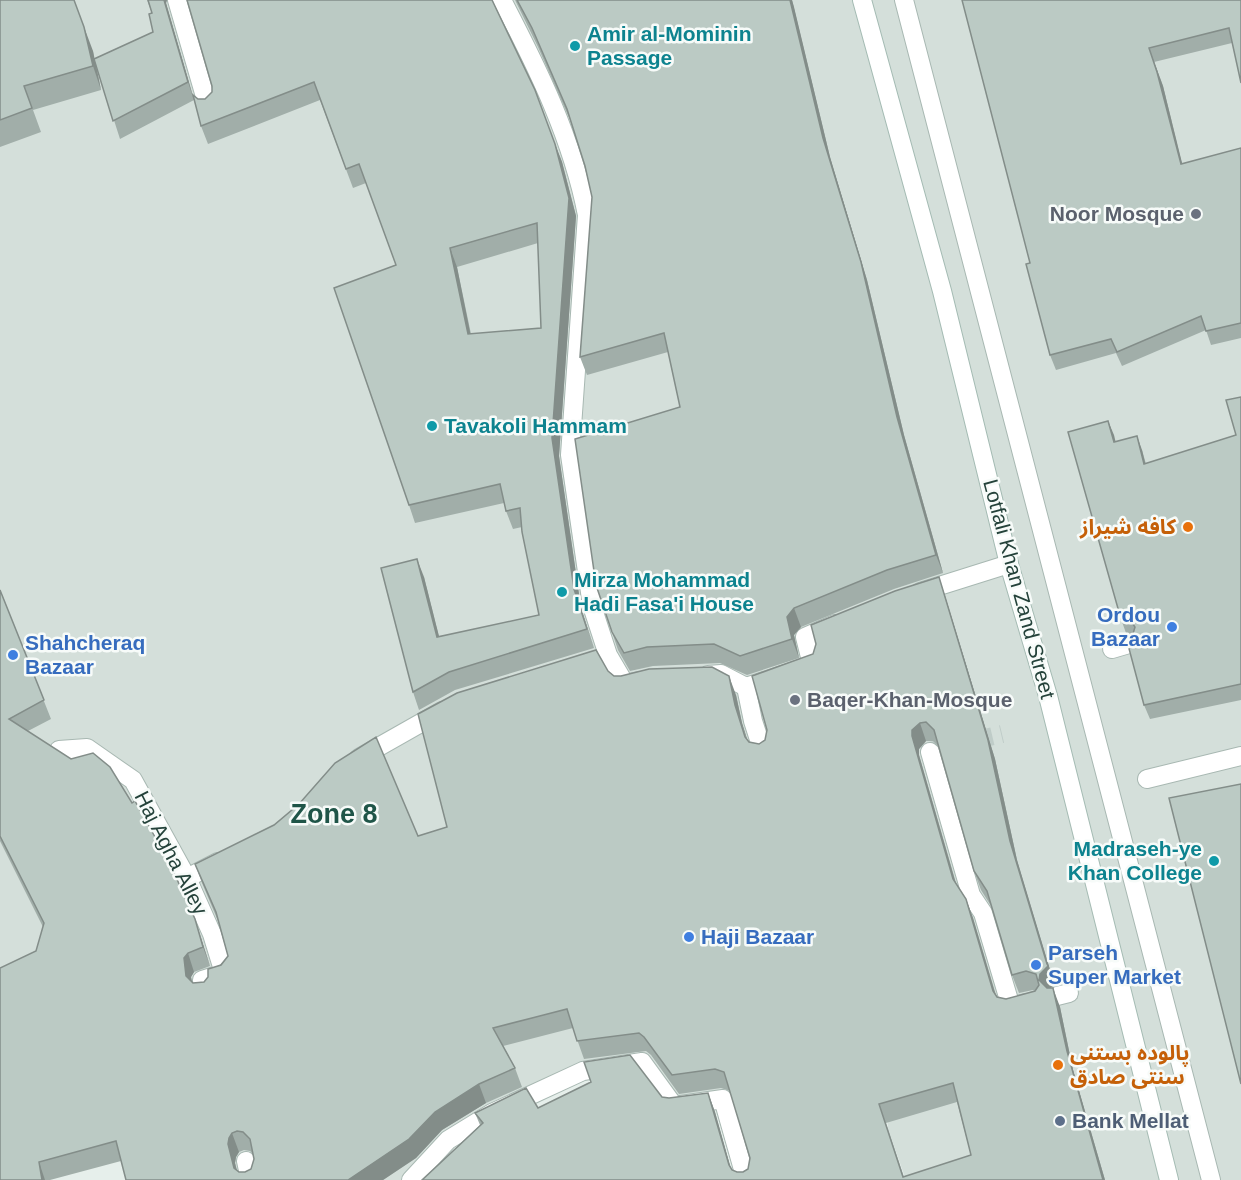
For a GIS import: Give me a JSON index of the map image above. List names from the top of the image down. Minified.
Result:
{"streets":{"street":["Lotfali Khan Zand Street","Haj Agha Alley"]},"districts":["Zone 8"],"places":["Amir al-Mominin Passage","Noor Mosque","Tavakoli Hammam","کافه شیراز","Mirza Mohammad Hadi Fasa'i House","Ordou Bazaar","Shahcheraq Bazaar","Baqer-Khan-Mosque","Madraseh-ye Khan College","Haji Bazaar","Parseh Super Market","پالوده بستنی سنتی صادق","Bank Mellat"]}
